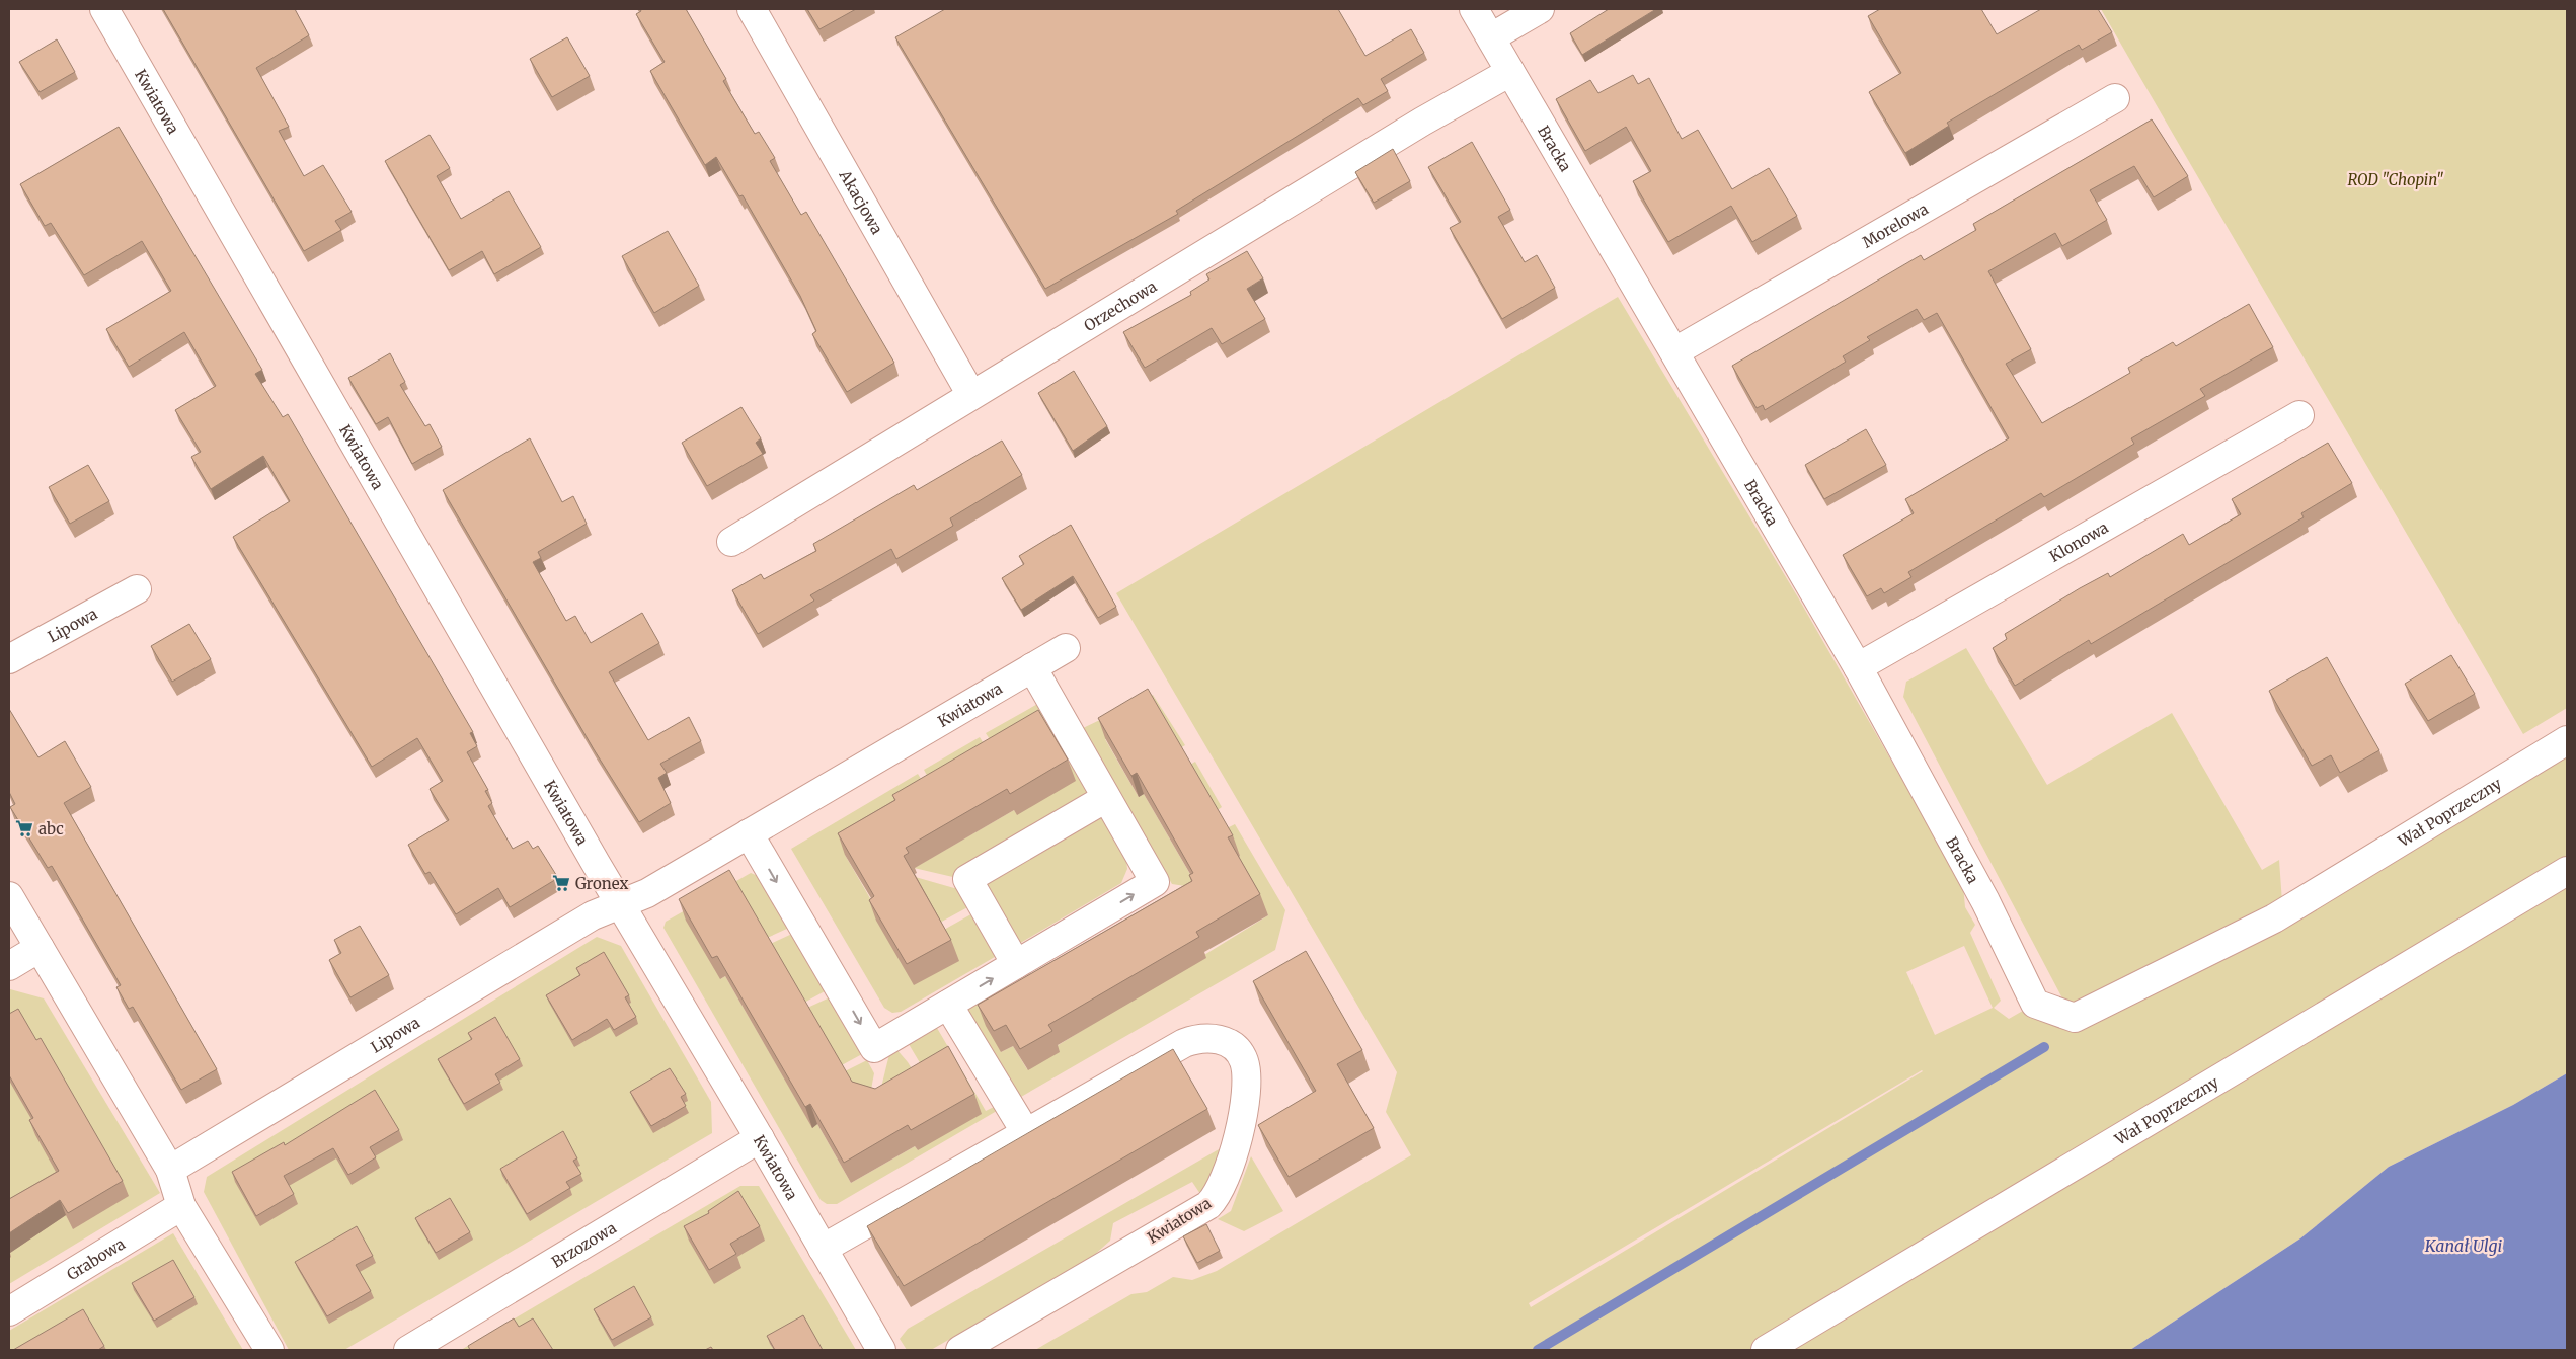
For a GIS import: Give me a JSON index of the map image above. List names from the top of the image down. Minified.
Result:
{"streets":{"street":["Kwiatowa","Bracka","Akacjowa","Morelowa","Orzechowa","Klonowa","Lipowa","Wał Poprzeczny","Brzozowa","Grabowa"]},"crossings":[["Kwiatowa","Lipowa"],["Kwiatowa","Brzozowa"],["Bracka","Morelowa"],["Bracka","Orzechowa"],["Bracka","Klonowa"],["Bracka","Wał Poprzeczny"],["Akacjowa","Orzechowa"]],"water":["Kanał Ulgi"],"parks":["ROD \"Chopin\""],"places":{"supermarket":["abc","Gronex"]}}
